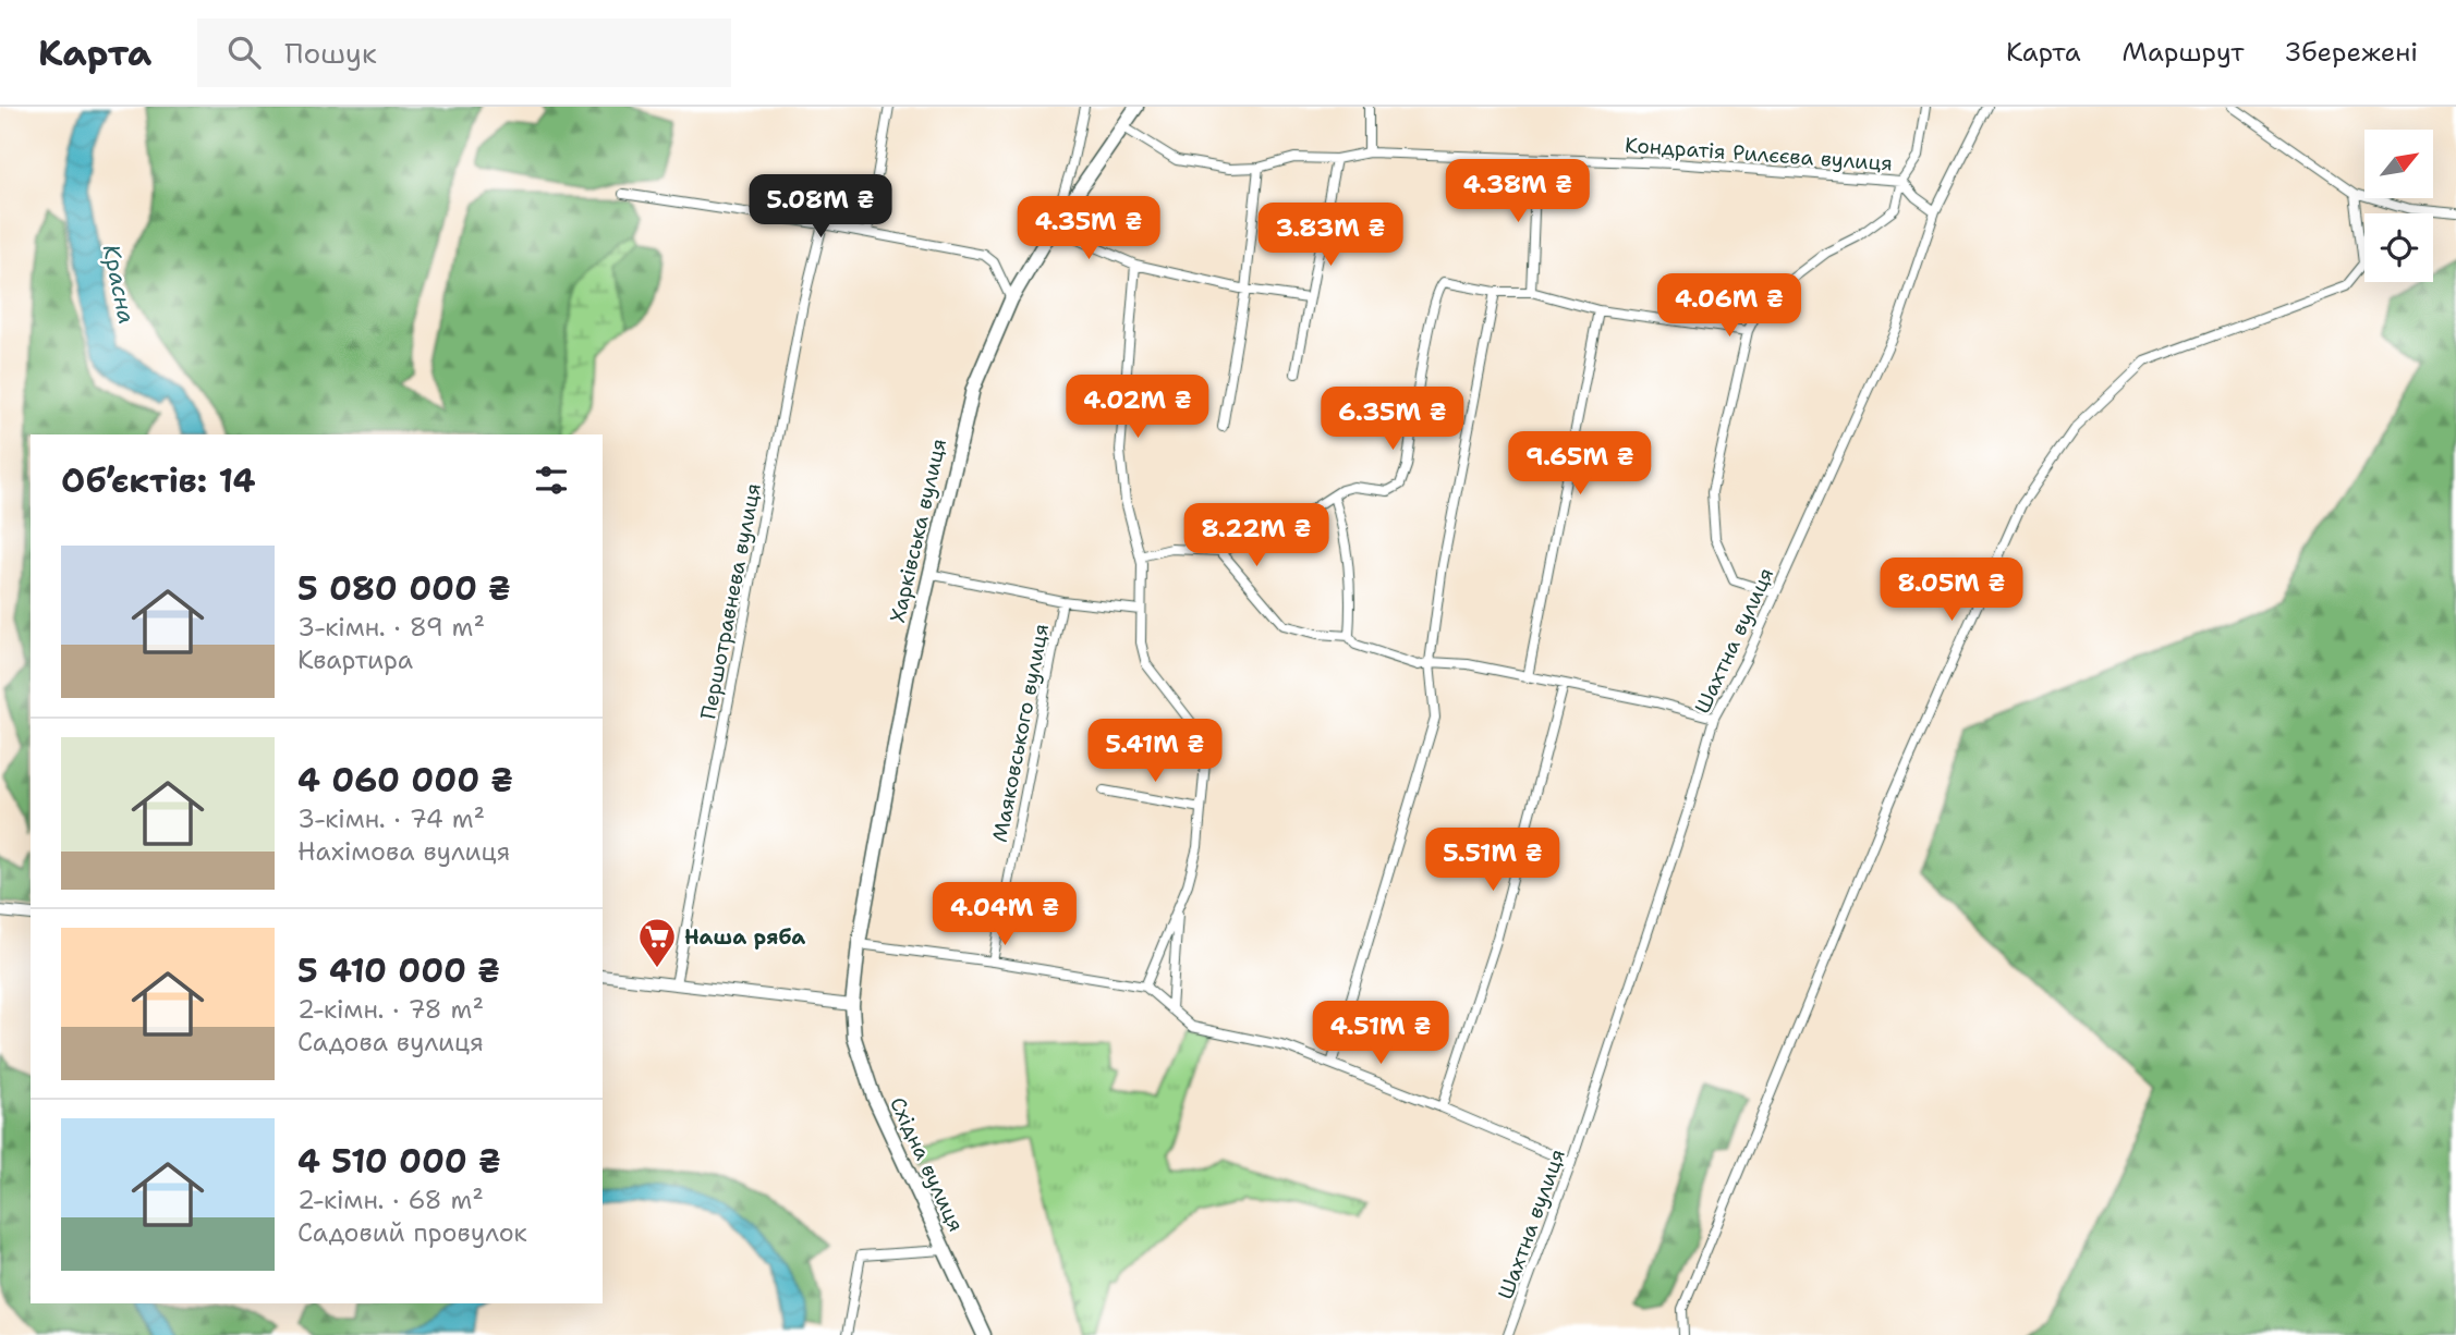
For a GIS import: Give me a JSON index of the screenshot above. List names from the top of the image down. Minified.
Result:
{"streets":{"main road":["Харківська вулиця","Східна вулиця"],"street":["Кондратія Рилєєва вулиця","Першотравнева вулиця","Шахтна вулиця","Маяковського вулиця"]},"crossings":[["Кондратія Рилєєва вулиця","Харківська вулиця"],["Кондратія Рилєєва вулиця","Шахтна вулиця"],["Харківська вулиця","Східна вулиця"]],"water":["Красна"],"places":{"supermarket":["Наша ряба"]},"north":"top right","page":{"header":"Карта","search":"Пошук","nav":["Карта","Маршрут","Збережені"],"price":["4.38M ₴","5.08M ₴","4.35M ₴","3.83M ₴","4.06M ₴","4.02M ₴","6.35M ₴","9.65M ₴","8.22M ₴","8.05M ₴","5.41M ₴","5.51M ₴","4.04M ₴","4.51M ₴"],"heading":"Об’єктів: 14","list":[{"name":"5 080 000 ₴","note":"3-кімн. · 89 m² · Квартира"},{"name":"4 060 000 ₴","note":"3-кімн. · 74 m² · Нахімова вулиця"},{"name":"5 410 000 ₴","note":"2-кімн. · 78 m² · Садова вулиця"},{"name":"4 510 000 ₴","note":"2-кімн. · 68 m² · Садовий провулок"}]}}
